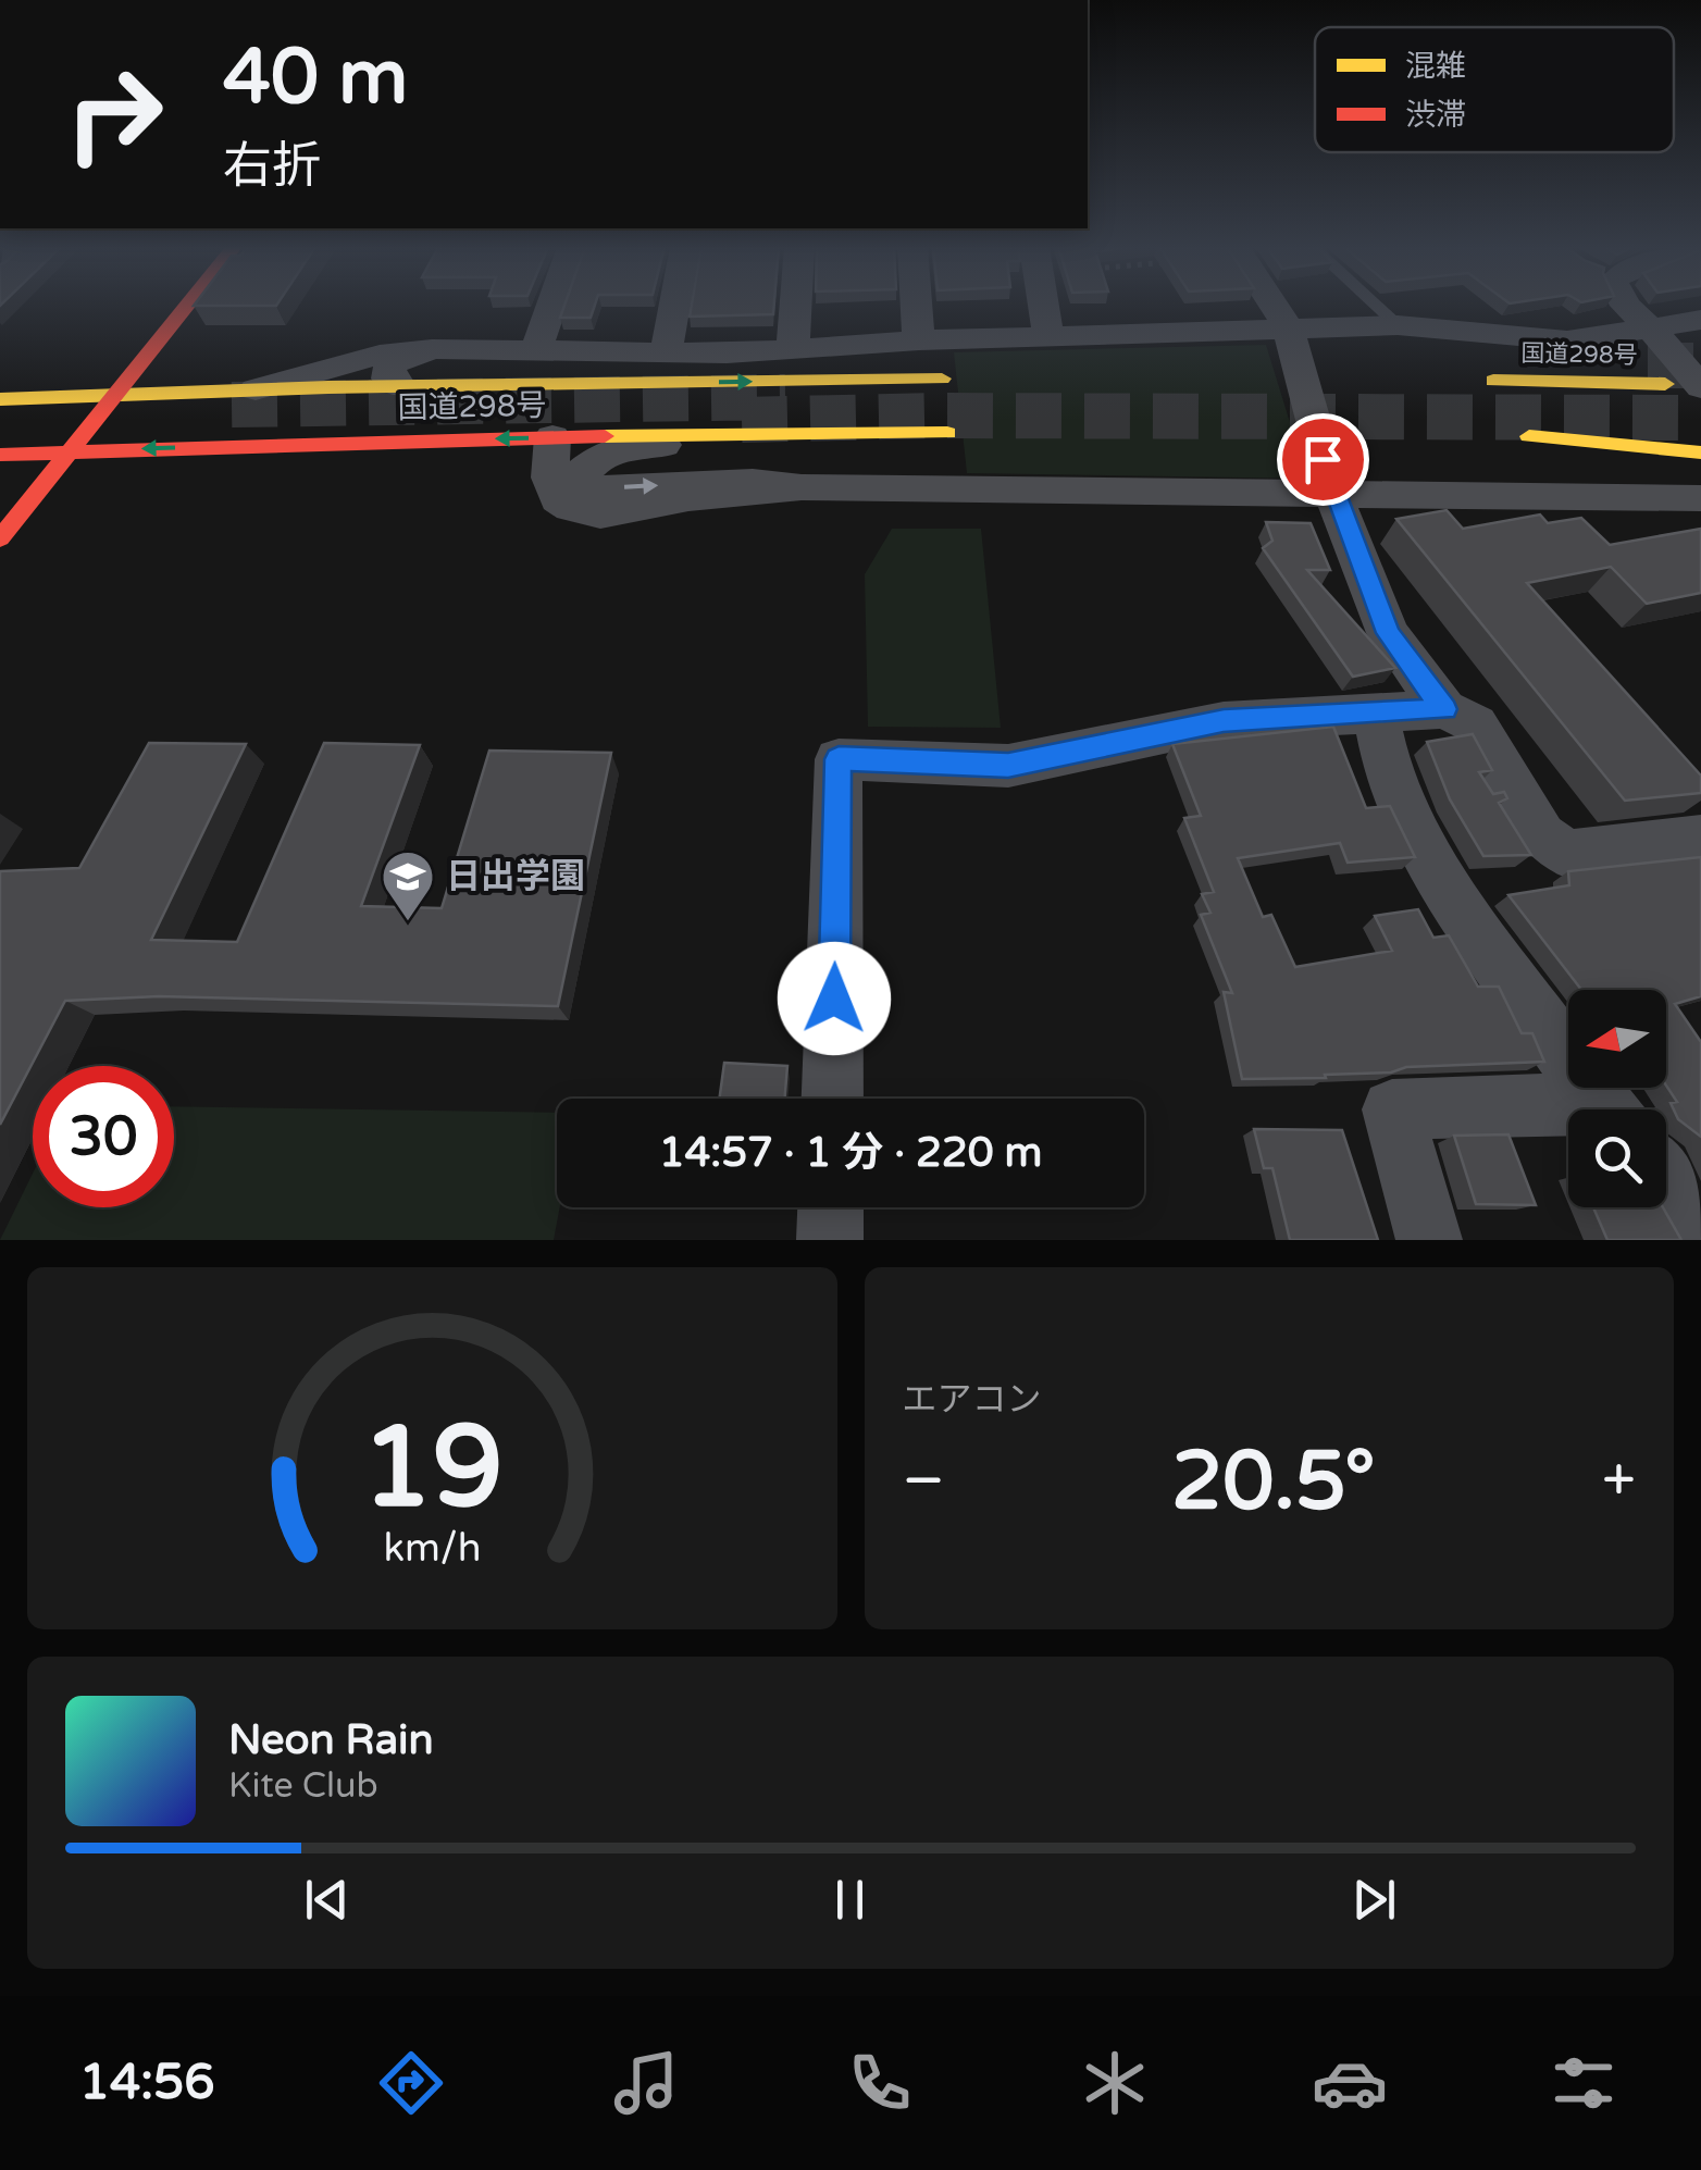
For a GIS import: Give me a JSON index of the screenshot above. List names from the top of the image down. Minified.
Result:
{"streets":{"main road":["国道298号"]},"places":{"school or university":["日出学園"]},"legend":["混雑","渋滞"],"north":"left","page":{"turn":["40 m","右折"],"limit":"30","trip":"14:57 · 1 分 · 220 m","tile":"エアコン","heat":["−","20.5°","+"],"song":["Neon Rain","Kite Club"],"tabs":"14:56","gauge":["19","km/h"]}}
